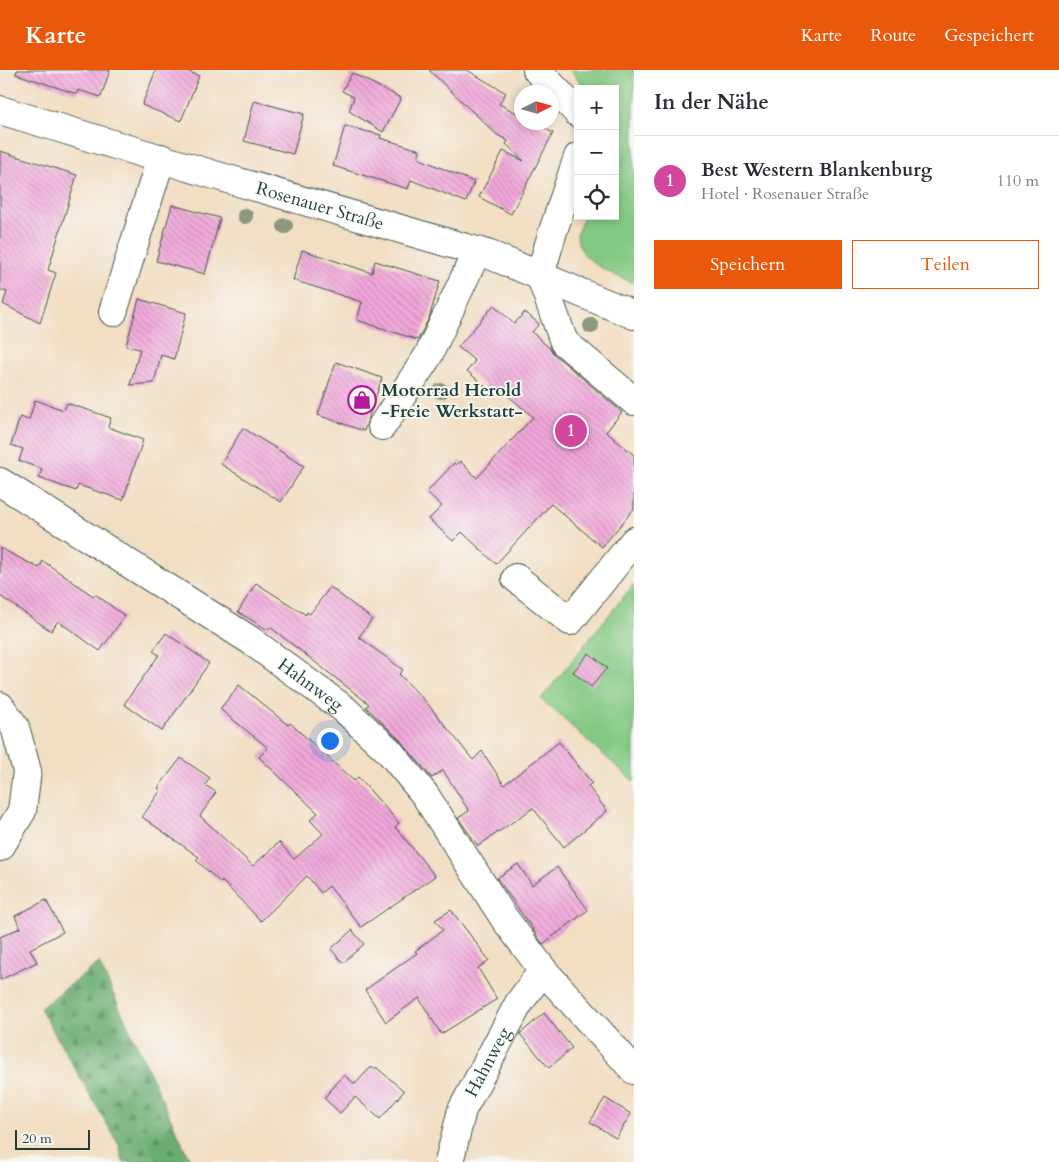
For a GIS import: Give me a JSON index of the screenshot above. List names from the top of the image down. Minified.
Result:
{"streets":{"street":["Rosenauer Straße","Hahnweg"]},"places":{"shop":["Motorrad Herold -Freie Werkstatt-"]},"scale_bar":"20 m","north":"right","page":{"header":"Karte","nav":["Karte","Route","Gespeichert"],"heading":"In der Nähe","map_buttons":["+","−"],"list":[{"mark":"1","name":"Best Western Blankenburg","note":"Hotel · Rosenauer Straße","value":"110 m"}],"buttons":["Speichern","Teilen"],"pins":"1","scale":"20 m"}}
